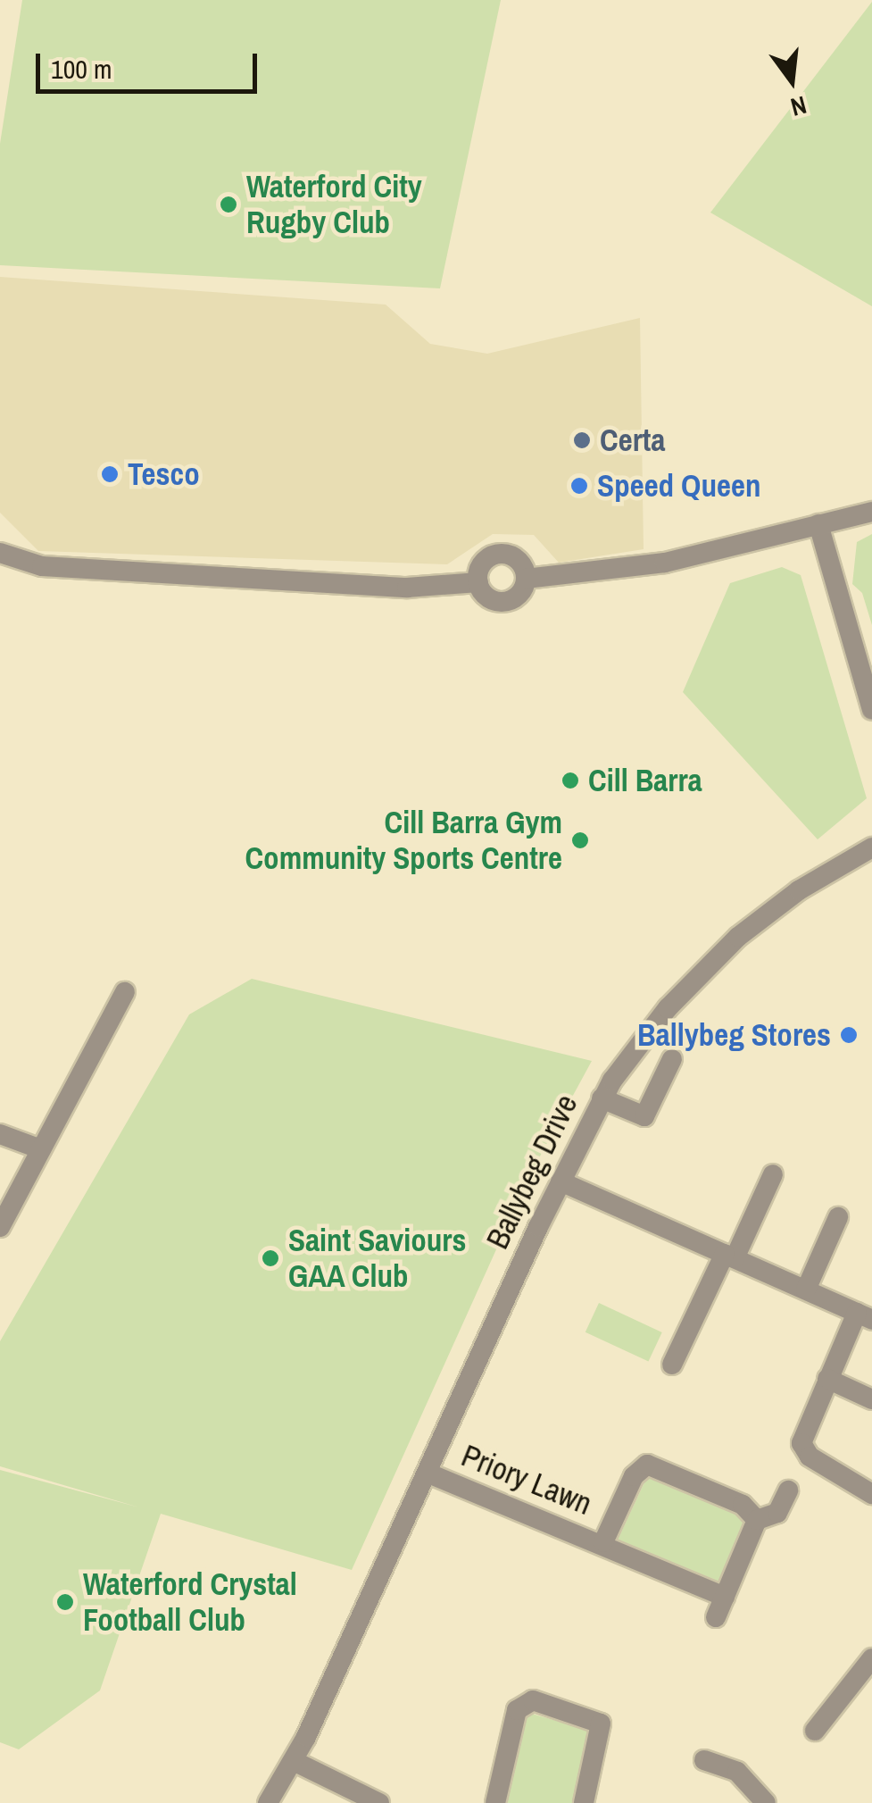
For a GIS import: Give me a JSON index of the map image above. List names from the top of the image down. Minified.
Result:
{"streets":{"street":["Ballybeg Drive","Priory Lawn"]},"crossings":[["Ballybeg Drive","Priory Lawn"]],"places":["Waterford City Rugby Club","Certa","Tesco","Speed Queen","Cill Barra","Cill Barra Gym Community Sports Centre","Ballybeg Stores","Saint Saviours GAA Club","Waterford Crystal Football Club"],"scale_bar":"100 m","north":"bottom"}
